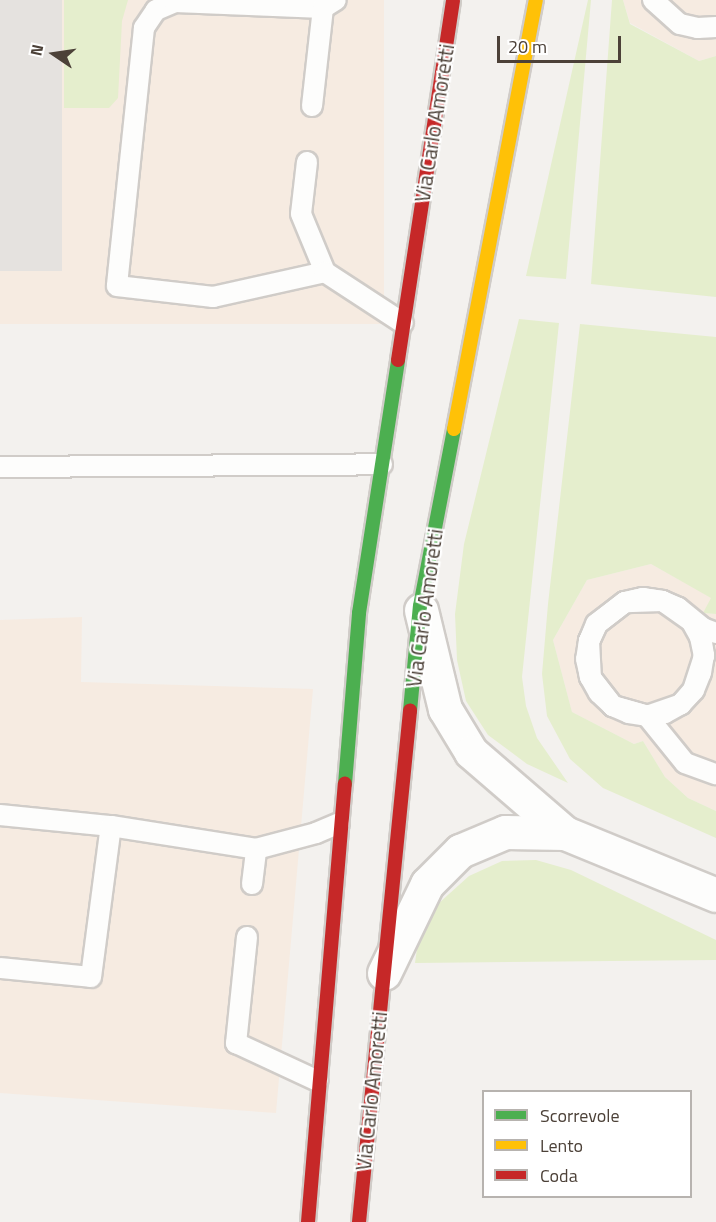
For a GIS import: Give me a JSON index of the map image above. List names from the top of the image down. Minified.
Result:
{"streets":{"street":["Via Carlo Amoretti"]},"legend":["Scorrevole","Lento","Coda"],"scale_bar":"20 m","north":"left"}
